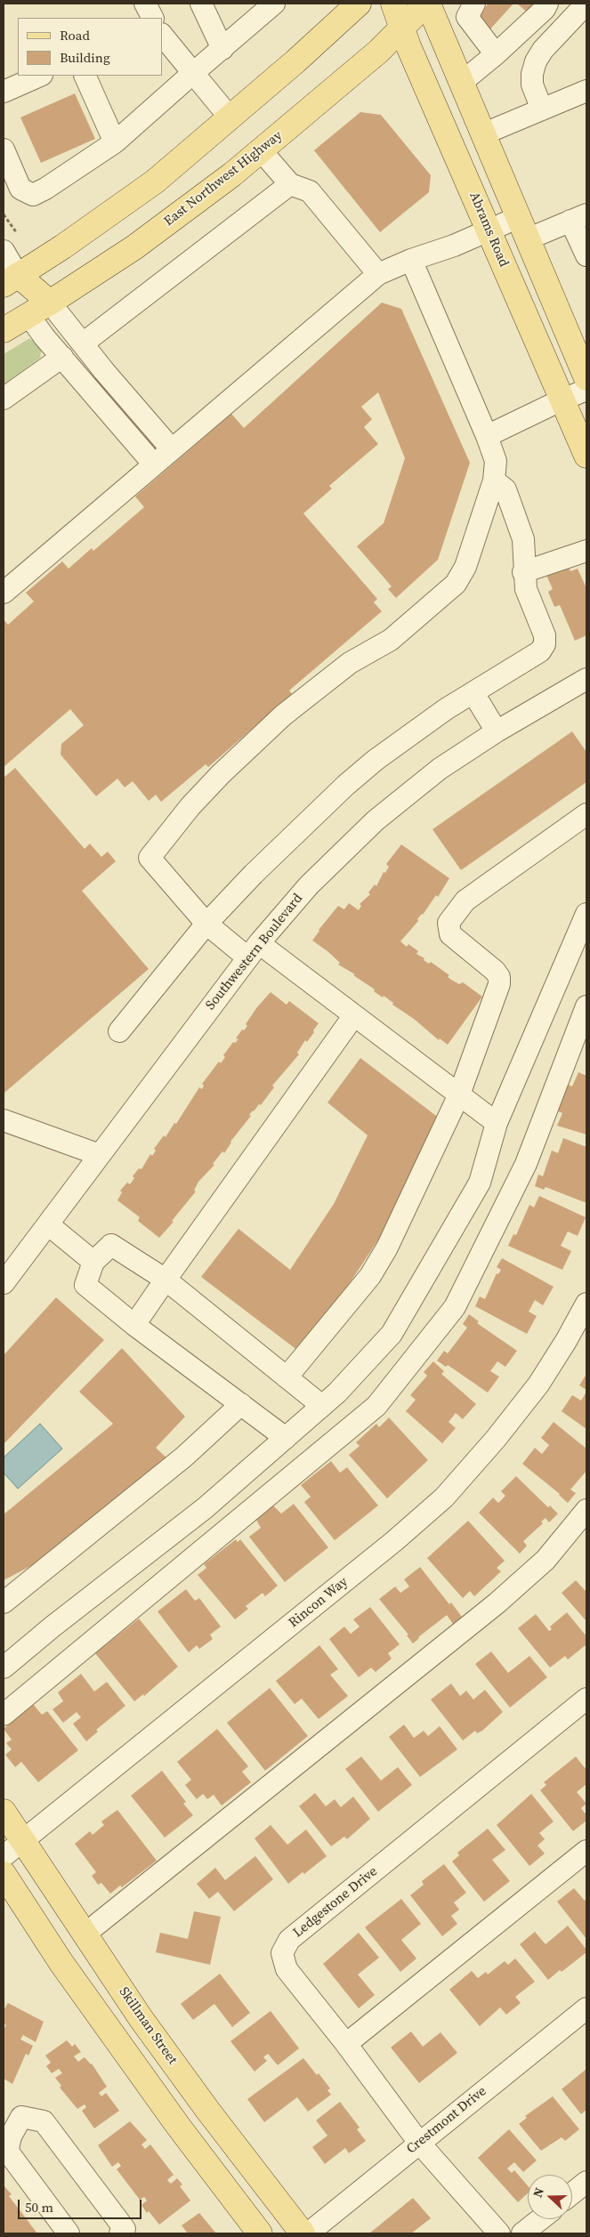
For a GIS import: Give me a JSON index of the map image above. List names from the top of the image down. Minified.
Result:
{"streets":{"main road":["East Northwest Highway","Abrams Road","Skillman Street"],"street":["Southwestern Boulevard","Rincon Way","Ledgestone Drive","Crestmont Drive"]},"crossings":[["East Northwest Highway","Abrams Road"],["Rincon Way","Skillman Street"],["Ledgestone Drive","Crestmont Drive"]],"legend":["Road","Building"],"scale_bar":"50 m","north":"left"}
